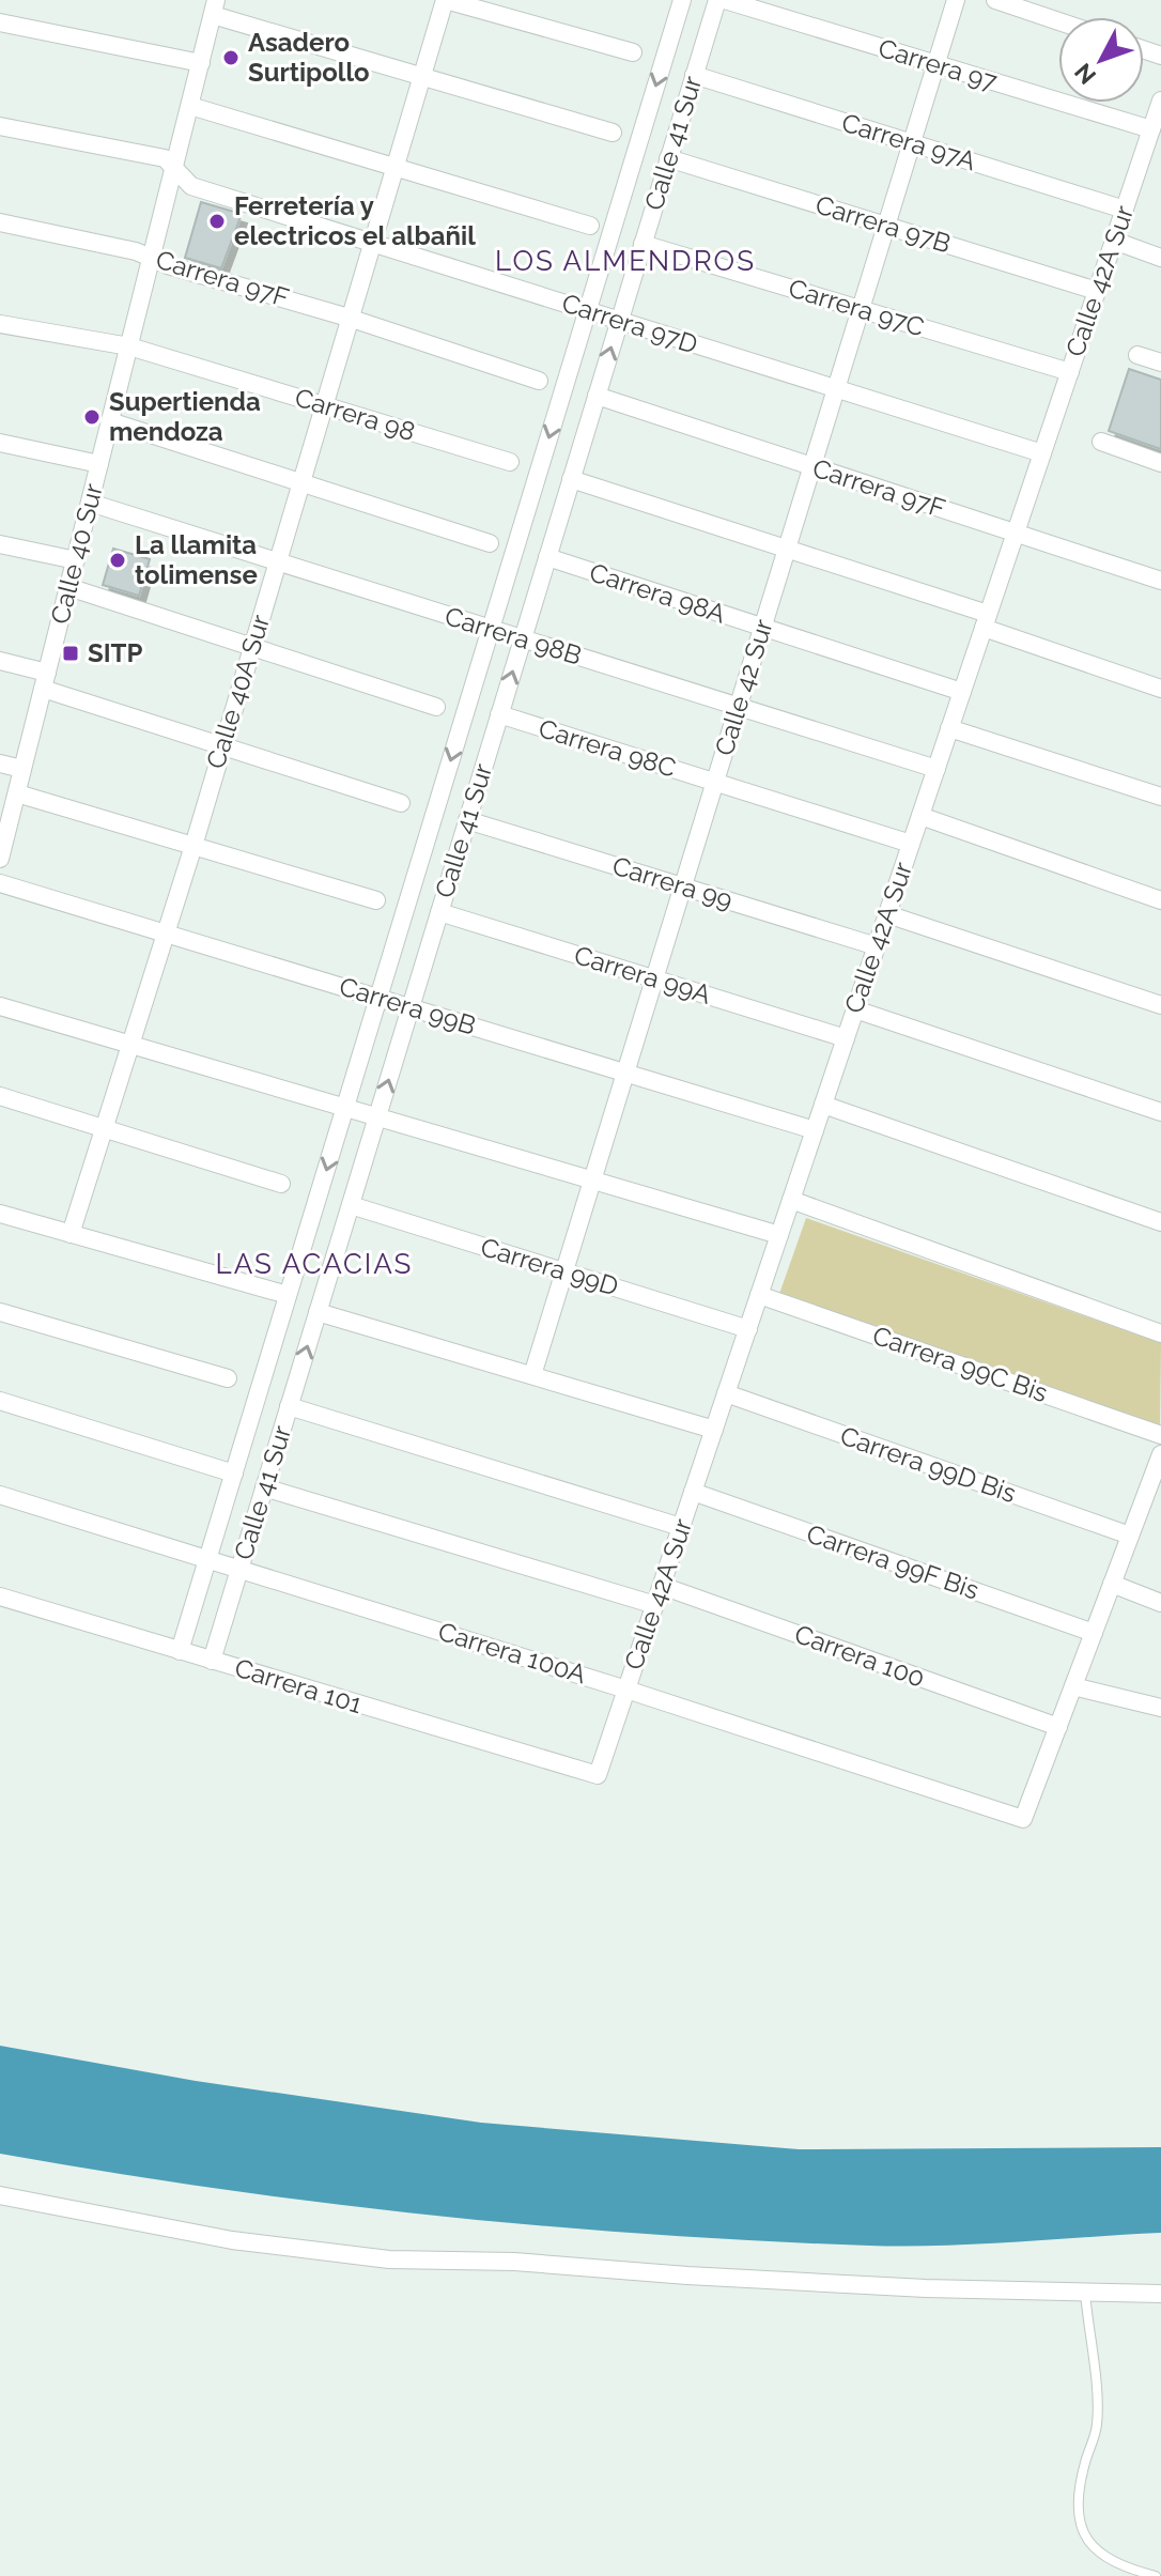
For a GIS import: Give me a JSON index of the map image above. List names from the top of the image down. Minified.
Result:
{"streets":{"street":["Carrera 97","Carrera 97A","Calle 41 Sur","Carrera 97B","Carrera 97F","Calle 42A Sur","Carrera 97C","Carrera 97D","Carrera 98","Calle 40 Sur","Carrera 98A","Carrera 98B","Calle 42 Sur","Calle 40A Sur","Carrera 98C","Carrera 99","Carrera 99A","Carrera 99B","Carrera 99D","Carrera 99C Bis","Carrera 99D Bis","Carrera 99F Bis","Carrera 100A","Carrera 100","Carrera 101"]},"crossings":[["Carrera 97","Calle 42A Sur"],["Carrera 97","Calle 42 Sur"],["Carrera 97A","Calle 41 Sur"],["Carrera 97A","Calle 42A Sur"],["Carrera 97A","Calle 42 Sur"],["Calle 41 Sur","Carrera 97B"],["Calle 41 Sur","Carrera 97F"],["Calle 41 Sur","Carrera 97C"],["Calle 41 Sur","Carrera 97D"],["Calle 41 Sur","Carrera 98A"],["Calle 41 Sur","Carrera 98B"],["Calle 41 Sur","Carrera 98C"],["Calle 41 Sur","Carrera 99"],["Calle 41 Sur","Carrera 99A"],["Calle 41 Sur","Carrera 99B"],["Calle 41 Sur","Carrera 99D"],["Calle 41 Sur","Carrera 100A"],["Calle 41 Sur","Carrera 101"],["Carrera 97B","Calle 42A Sur"],["Carrera 97B","Calle 42 Sur"],["Carrera 97F","Calle 42A Sur"],["Carrera 97F","Calle 40 Sur"],["Carrera 97F","Calle 42 Sur"],["Carrera 97F","Calle 40A Sur"],["Calle 42A Sur","Carrera 97C"],["Calle 42A Sur","Carrera 97D"],["Calle 42A Sur","Carrera 98A"],["Calle 42A Sur","Carrera 98B"],["Calle 42A Sur","Carrera 98C"],["Calle 42A Sur","Carrera 99"],["Calle 42A Sur","Carrera 99A"],["Calle 42A Sur","Carrera 99B"],["Calle 42A Sur","Carrera 99D"],["Calle 42A Sur","Carrera 99C Bis"],["Calle 42A Sur","Carrera 99D Bis"],["Calle 42A Sur","Carrera 99F Bis"],["Calle 42A Sur","Carrera 100A"],["Calle 42A Sur","Carrera 100"],["Calle 42A Sur","Carrera 101"],["Carrera 97C","Calle 42 Sur"],["Carrera 97D","Calle 40 Sur"],["Carrera 97D","Calle 42 Sur"],["Carrera 97D","Calle 40A Sur"],["Carrera 98","Calle 40 Sur"],["Carrera 98","Calle 40A Sur"],["Calle 40 Sur","Carrera 98B"],["Carrera 98A","Calle 42 Sur"],["Carrera 98B","Calle 42 Sur"],["Carrera 98B","Calle 40A Sur"],["Calle 42 Sur","Carrera 98C"],["Calle 42 Sur","Carrera 99"],["Calle 42 Sur","Carrera 99A"],["Calle 42 Sur","Carrera 99B"],["Calle 42 Sur","Carrera 99D"],["Calle 40A Sur","Carrera 99B"],["Carrera 100A","Carrera 100"]],"districts":["LOS ALMENDROS","LAS ACACIAS"],"places":{"other":["Asadero Surtipollo","Ferretería y electricos el albañil","Supertienda mendoza","La llamita tolimense"],"transit":["SITP"]},"north":"bottom left"}
